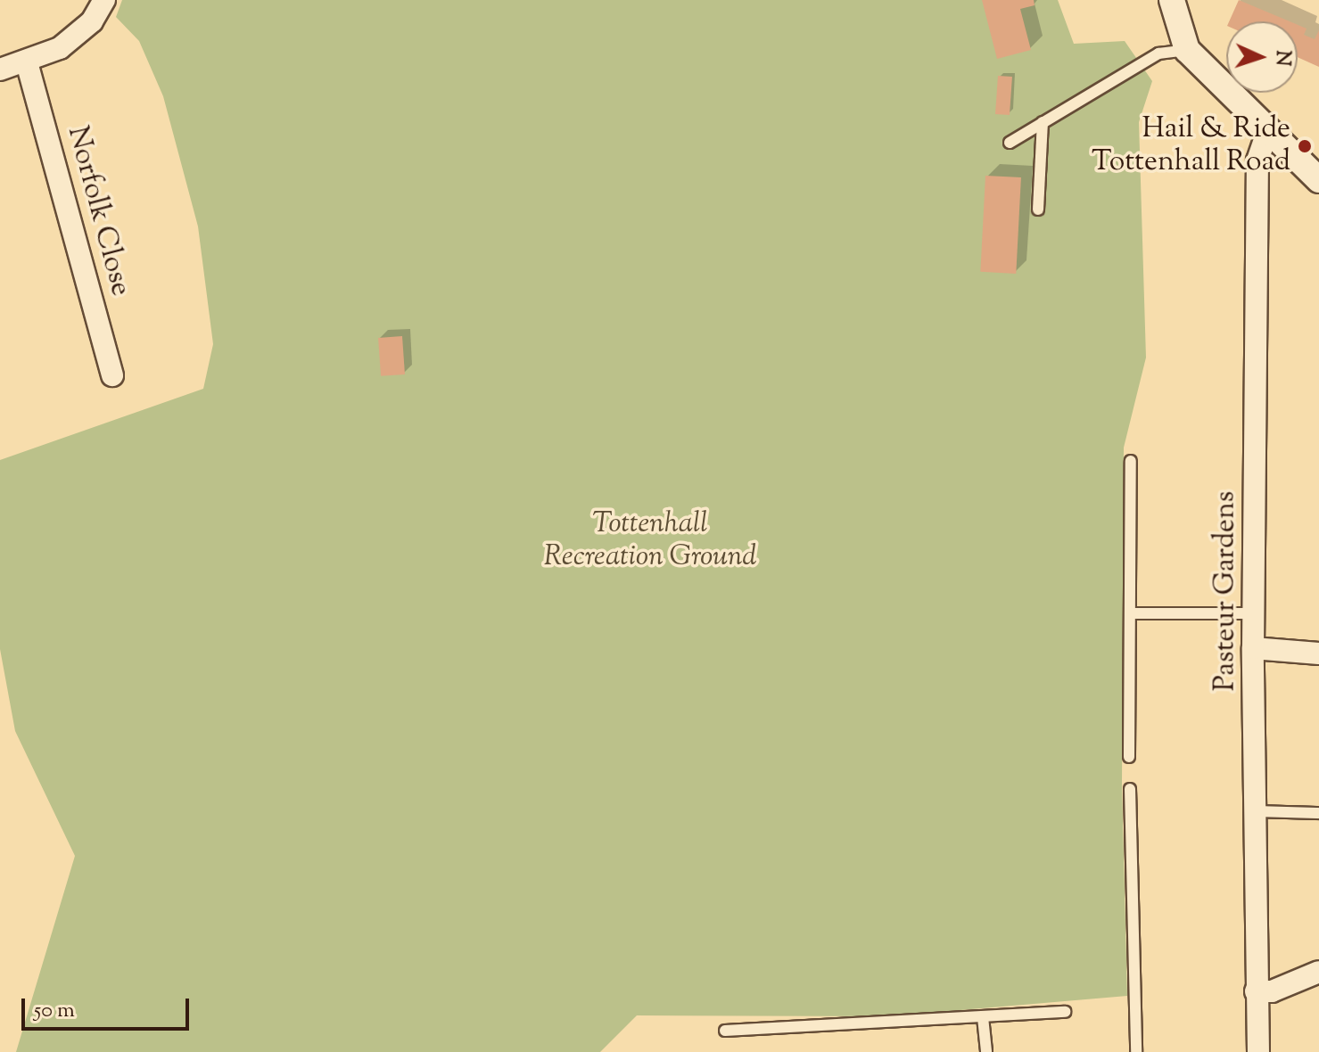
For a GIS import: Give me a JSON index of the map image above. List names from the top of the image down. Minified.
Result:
{"streets":{"street":["Norfolk Close","Pasteur Gardens"]},"parks":["Tottenhall Recreation Ground"],"places":["Hail & Ride Tottenhall Road"],"scale_bar":"50 m","north":"right"}
